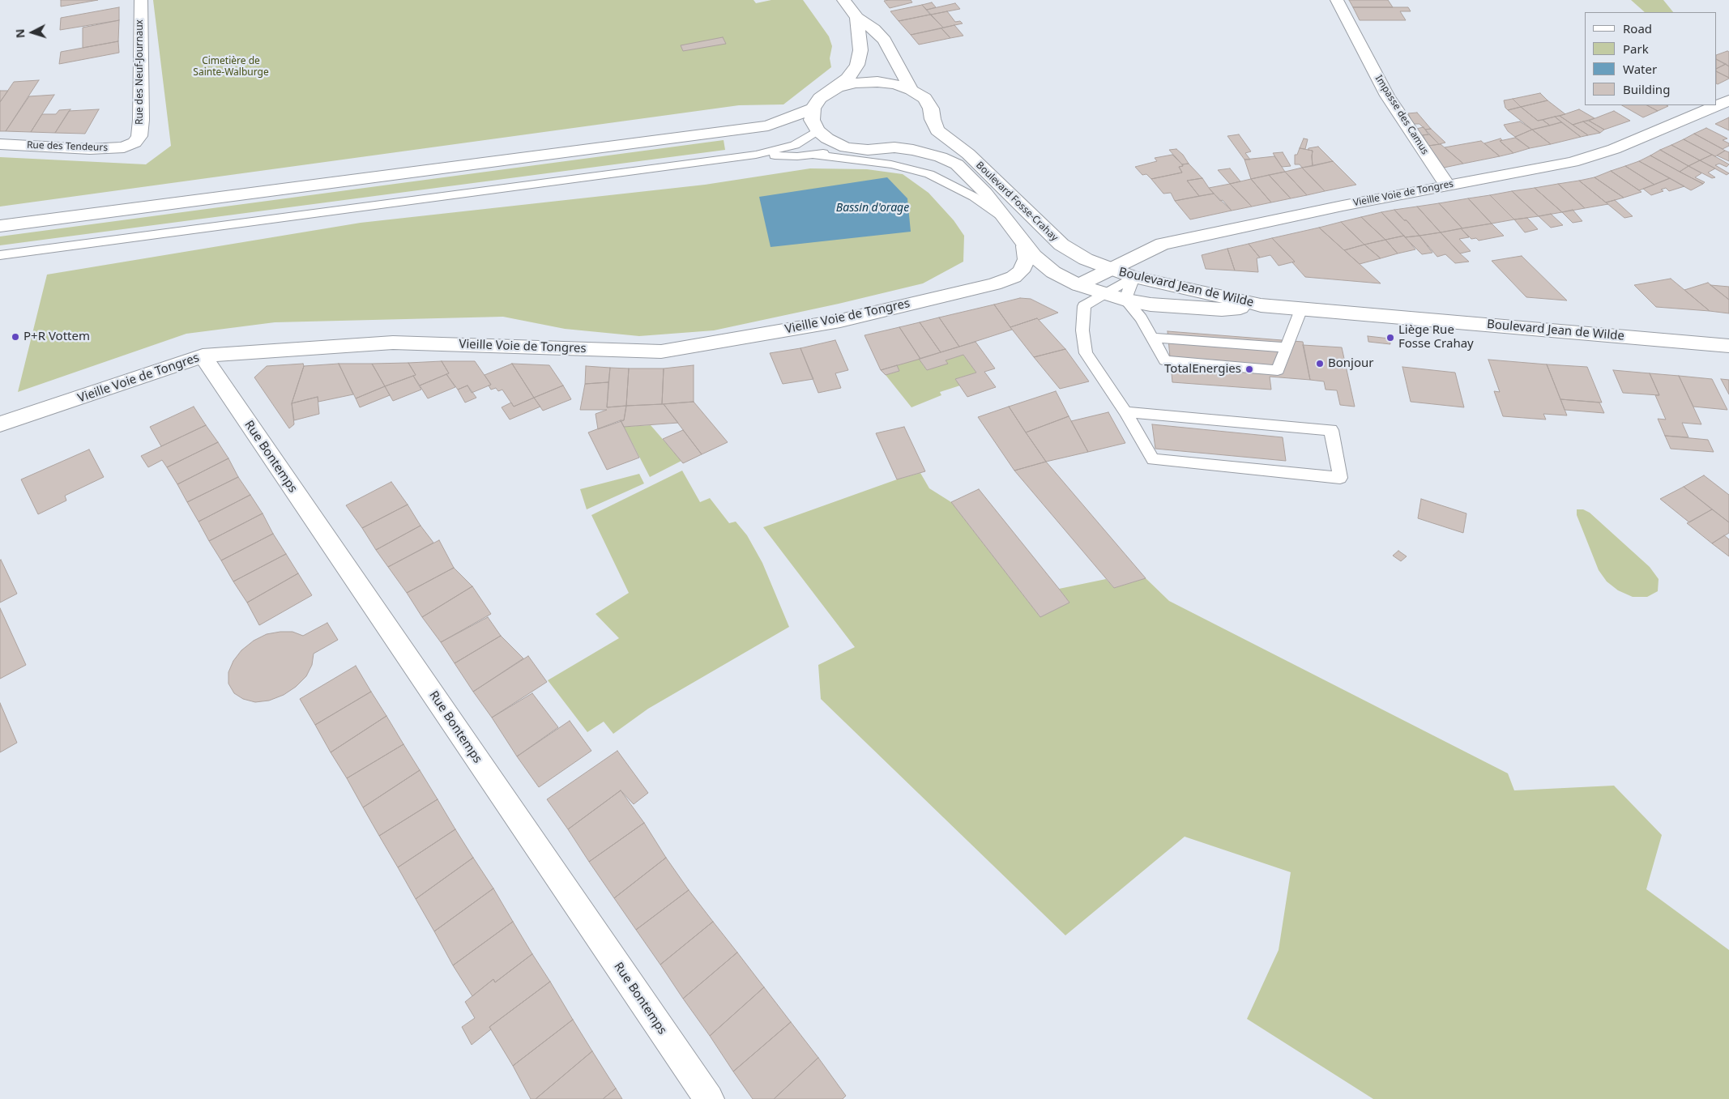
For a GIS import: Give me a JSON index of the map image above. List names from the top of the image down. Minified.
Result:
{"streets":{"street":["Rue des Neuf-Journaux","Impasse des Camus","Rue des Tendeurs","Vieille Voie de Tongres","Boulevard Fosse-Crahay","Boulevard Jean de Wilde","Rue Bontemps"]},"crossings":[["Rue des Neuf-Journaux","Rue des Tendeurs"],["Impasse des Camus","Vieille Voie de Tongres"],["Vieille Voie de Tongres","Boulevard Fosse-Crahay"],["Vieille Voie de Tongres","Boulevard Jean de Wilde"],["Vieille Voie de Tongres","Rue Bontemps"],["Boulevard Fosse-Crahay","Boulevard Jean de Wilde"]],"water":["Bassin d'orage"],"parks":["Cimetière de Sainte-Walburge"],"places":["P+R Vottem","Liège Rue Fosse Crahay","Bonjour","TotalEnergies"],"legend":["Road","Park","Water","Building"],"north":"left"}
